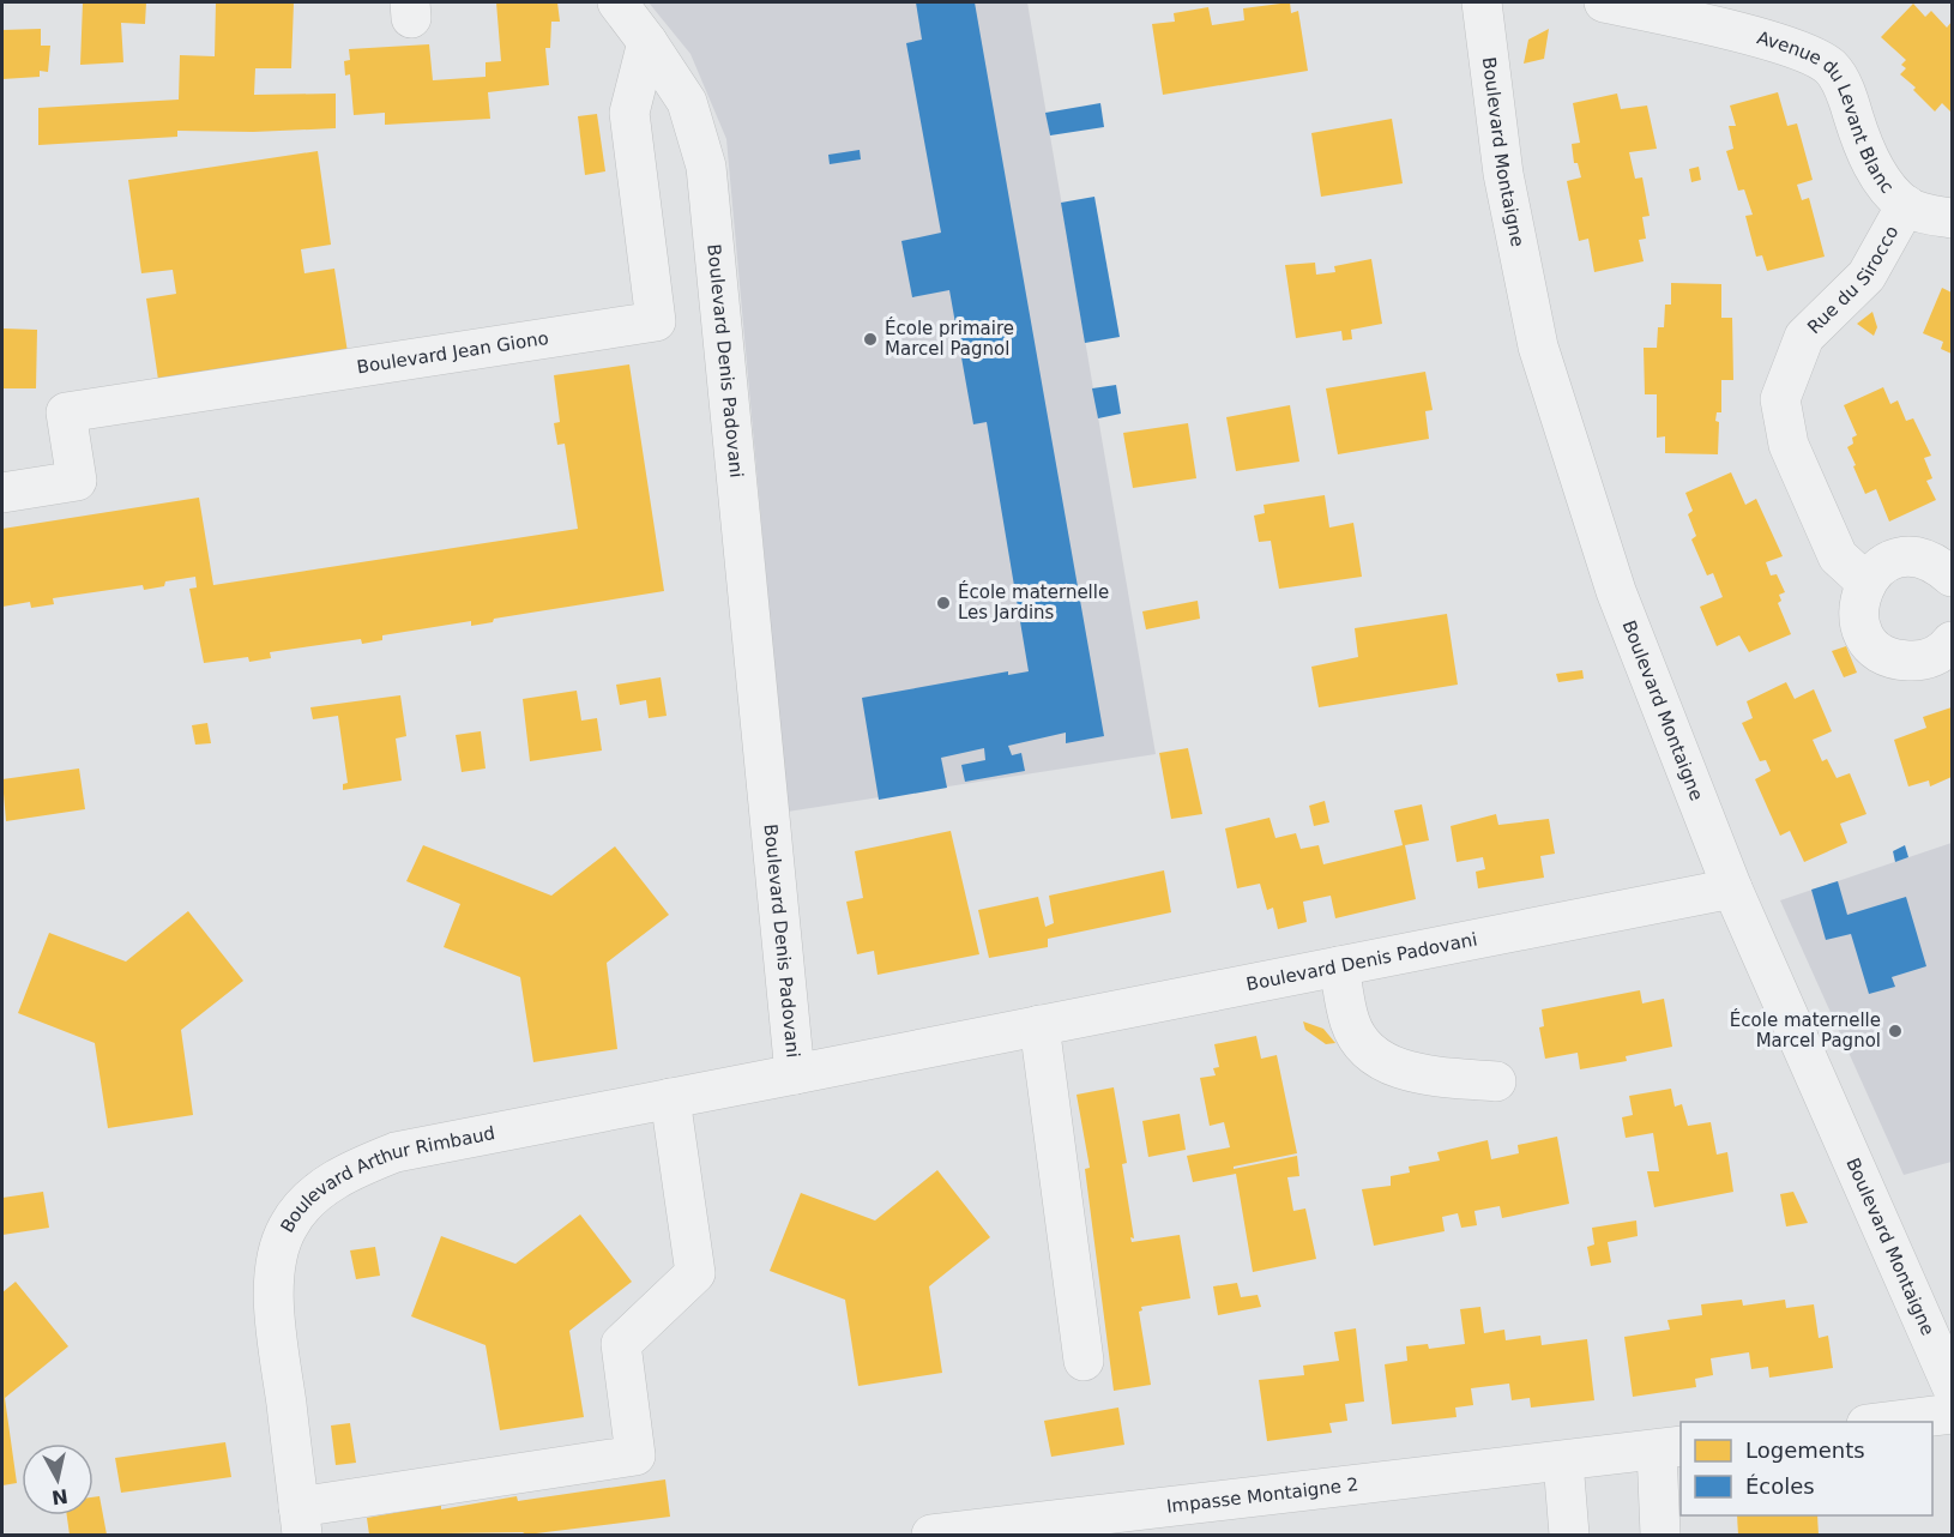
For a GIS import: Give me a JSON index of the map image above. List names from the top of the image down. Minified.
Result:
{"streets":{"street":["Avenue du Levant Blanc","Boulevard Montaigne","Rue du Sirocco","Boulevard Jean Giono","Boulevard Denis Padovani","Boulevard Arthur Rimbaud","Impasse Montaigne 2"]},"crossings":[["Avenue du Levant Blanc","Rue du Sirocco"],["Boulevard Montaigne","Boulevard Denis Padovani"],["Boulevard Jean Giono","Boulevard Denis Padovani"],["Boulevard Denis Padovani","Boulevard Arthur Rimbaud"]],"places":["École primaire Marcel Pagnol","École maternelle Les Jardins","École maternelle Marcel Pagnol"],"legend":["Logements","Écoles"],"north":"bottom"}
